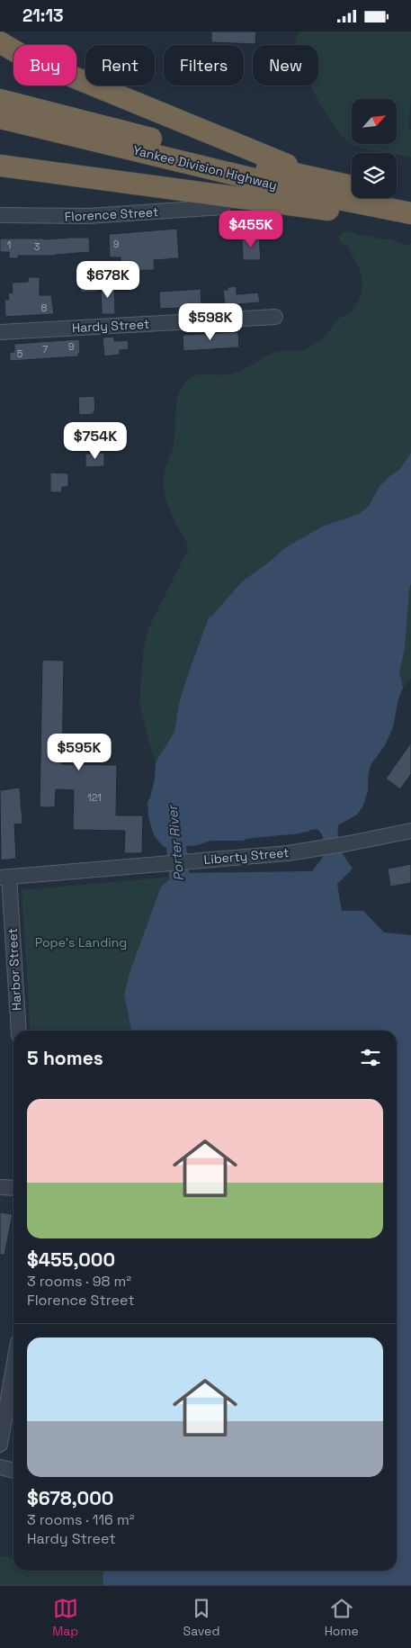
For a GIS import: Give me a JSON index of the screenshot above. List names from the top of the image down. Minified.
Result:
{"streets":{"highway":["Yankee Division Highway"],"street":["Florence Street","Hardy Street","Liberty Street","Harbor Street"]},"crossings":[["Liberty Street","Harbor Street"]],"water":["Porter River"],"parks":["Pope's Landing"],"house_numbers":["9","1","3","8","9","7","5","121"],"north":"top right","page":{"status":"21:13","chip":["Buy","Rent","Filters","New"],"price":["$455K","$678K","$598K","$754K","$595K"],"heading":"5 homes","list":[{"name":"$455,000","note":"3 rooms · 98 m² · Florence Street"},{"name":"$678,000","note":"3 rooms · 116 m² · Hardy Street"}],"tabs":["Map","Saved","Home"]}}
